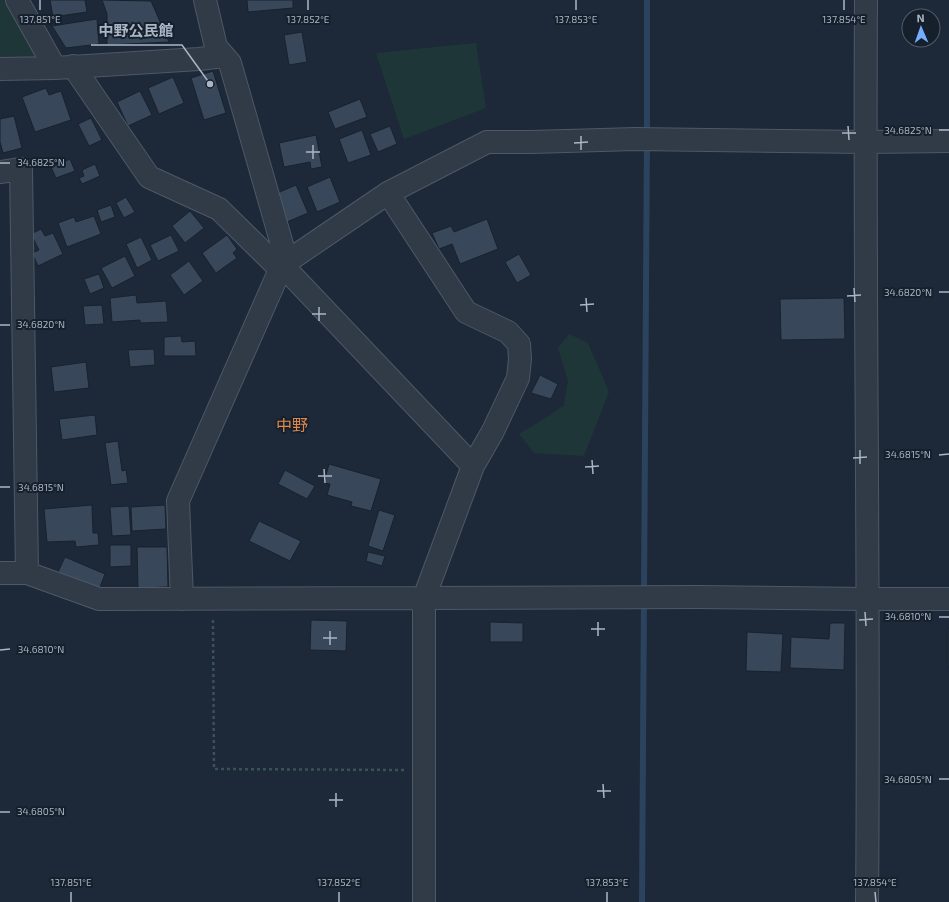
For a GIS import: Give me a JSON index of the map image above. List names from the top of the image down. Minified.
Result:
{"districts":["中野"],"places":["中野公民館"],"north":"top","coordinates":["137.851°E","137.852°E","137.853°E","137.854°E","34.6825°N","34.6820°N","34.6815°N","34.6810°N","34.6805°N"]}
